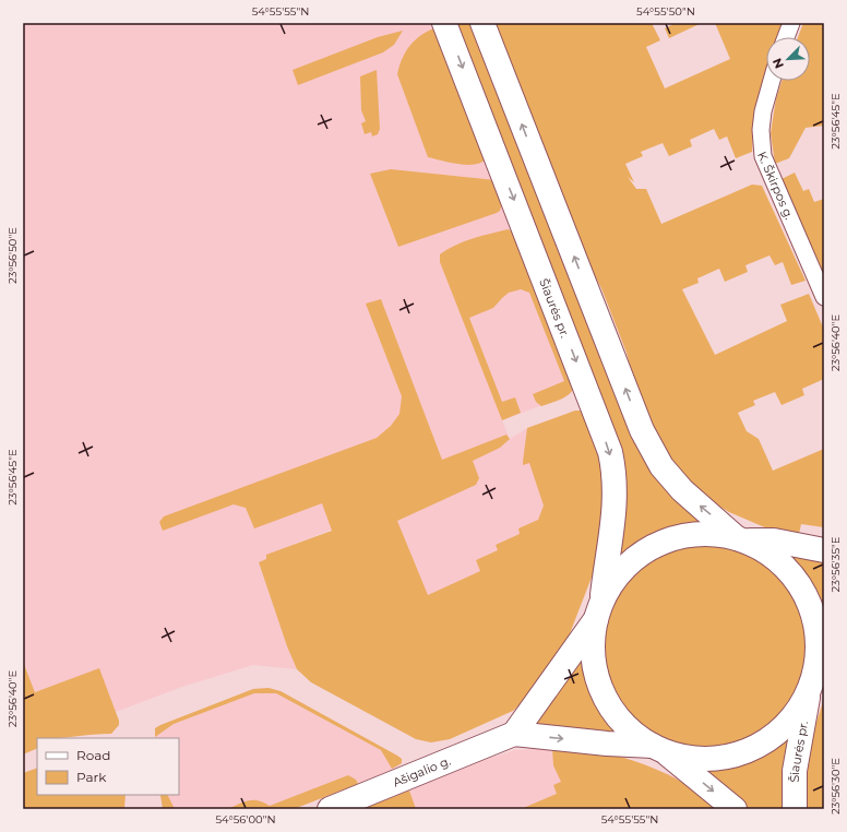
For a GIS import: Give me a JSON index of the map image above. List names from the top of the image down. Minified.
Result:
{"streets":{"main road":["Šiaurės pr.","Ašigalio g."],"street":["K. Škirpos g."]},"crossings":[["Šiaurės pr.","Ašigalio g."]],"one_way":["Ašigalio g."],"legend":["Road","Park"],"north":"bottom left","coordinates":["54°55'55\"N","54°55'50\"N","23°56'45\"E","23°56'50\"E","23°56'40\"E","23°56'35\"E","23°56'30\"E","54°56'00\"N"]}
